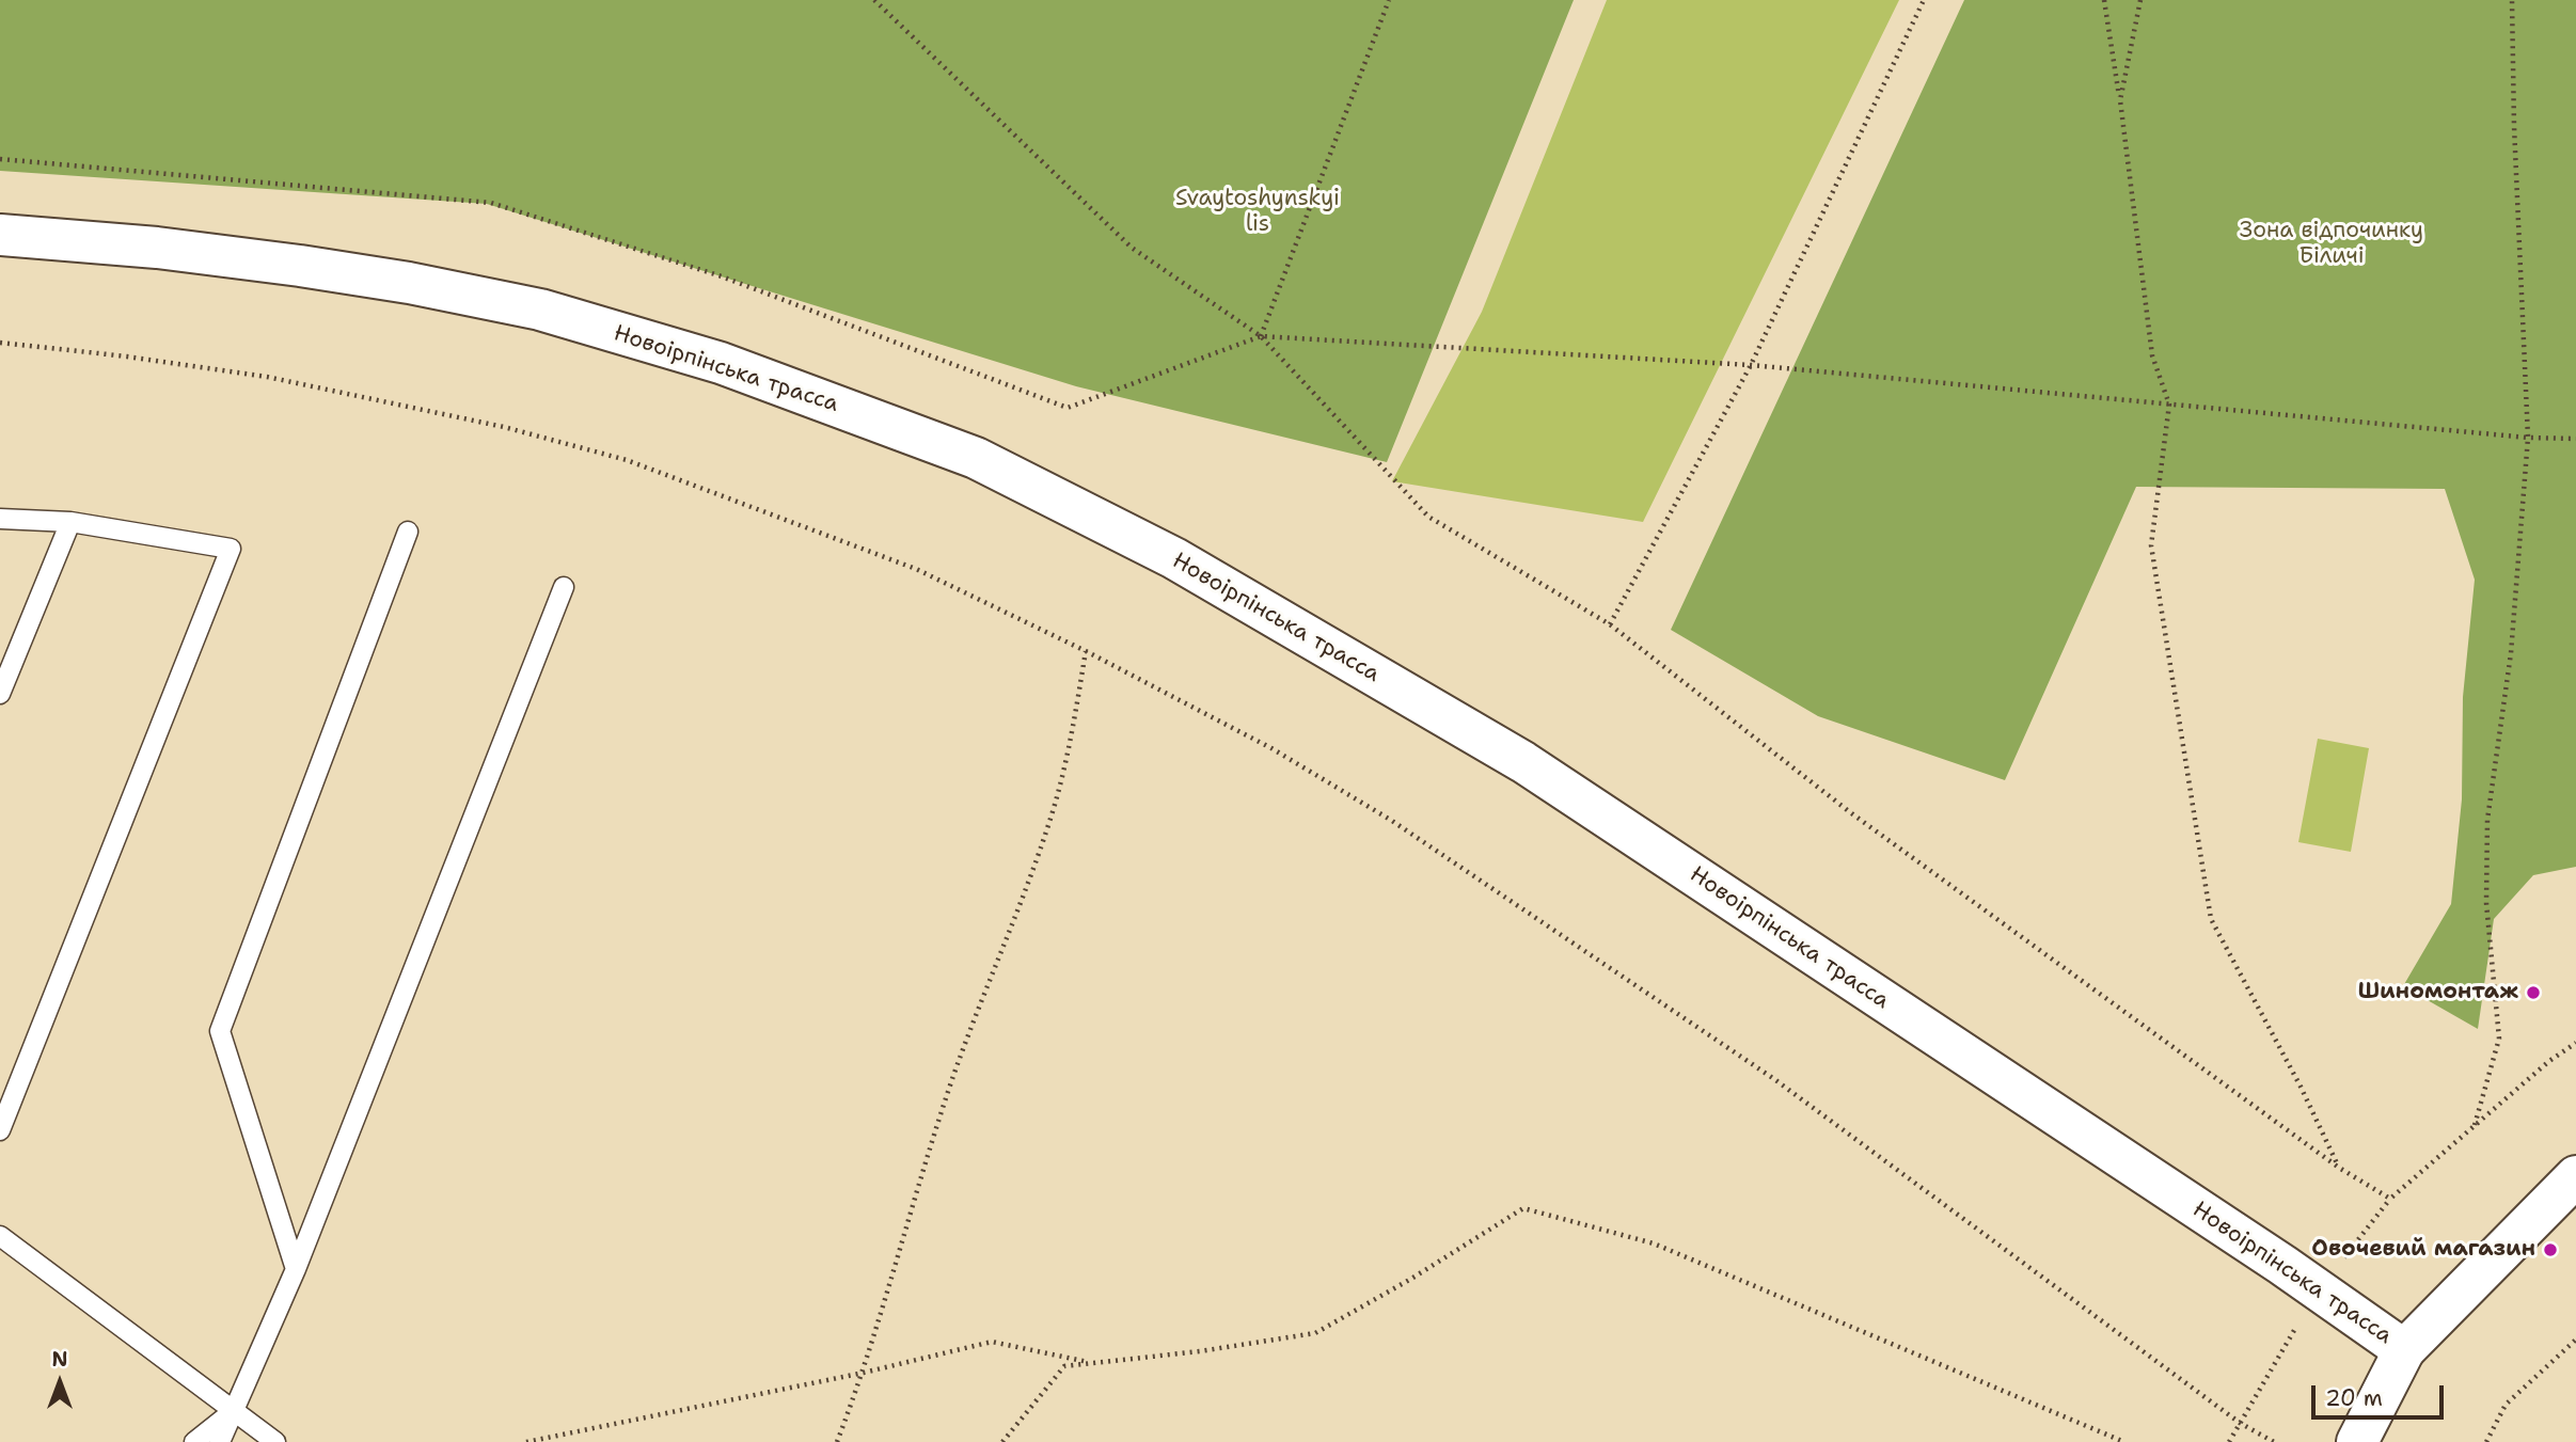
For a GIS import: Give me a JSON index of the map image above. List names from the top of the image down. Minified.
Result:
{"streets":{"main road":["Новоірпінська трасса"]},"parks":["Svaytoshynskyi lis","Зона відпочинку Біличі"],"places":["Шиномонтаж","Овочевий магазин"],"scale_bar":"20 m","north":"top"}
